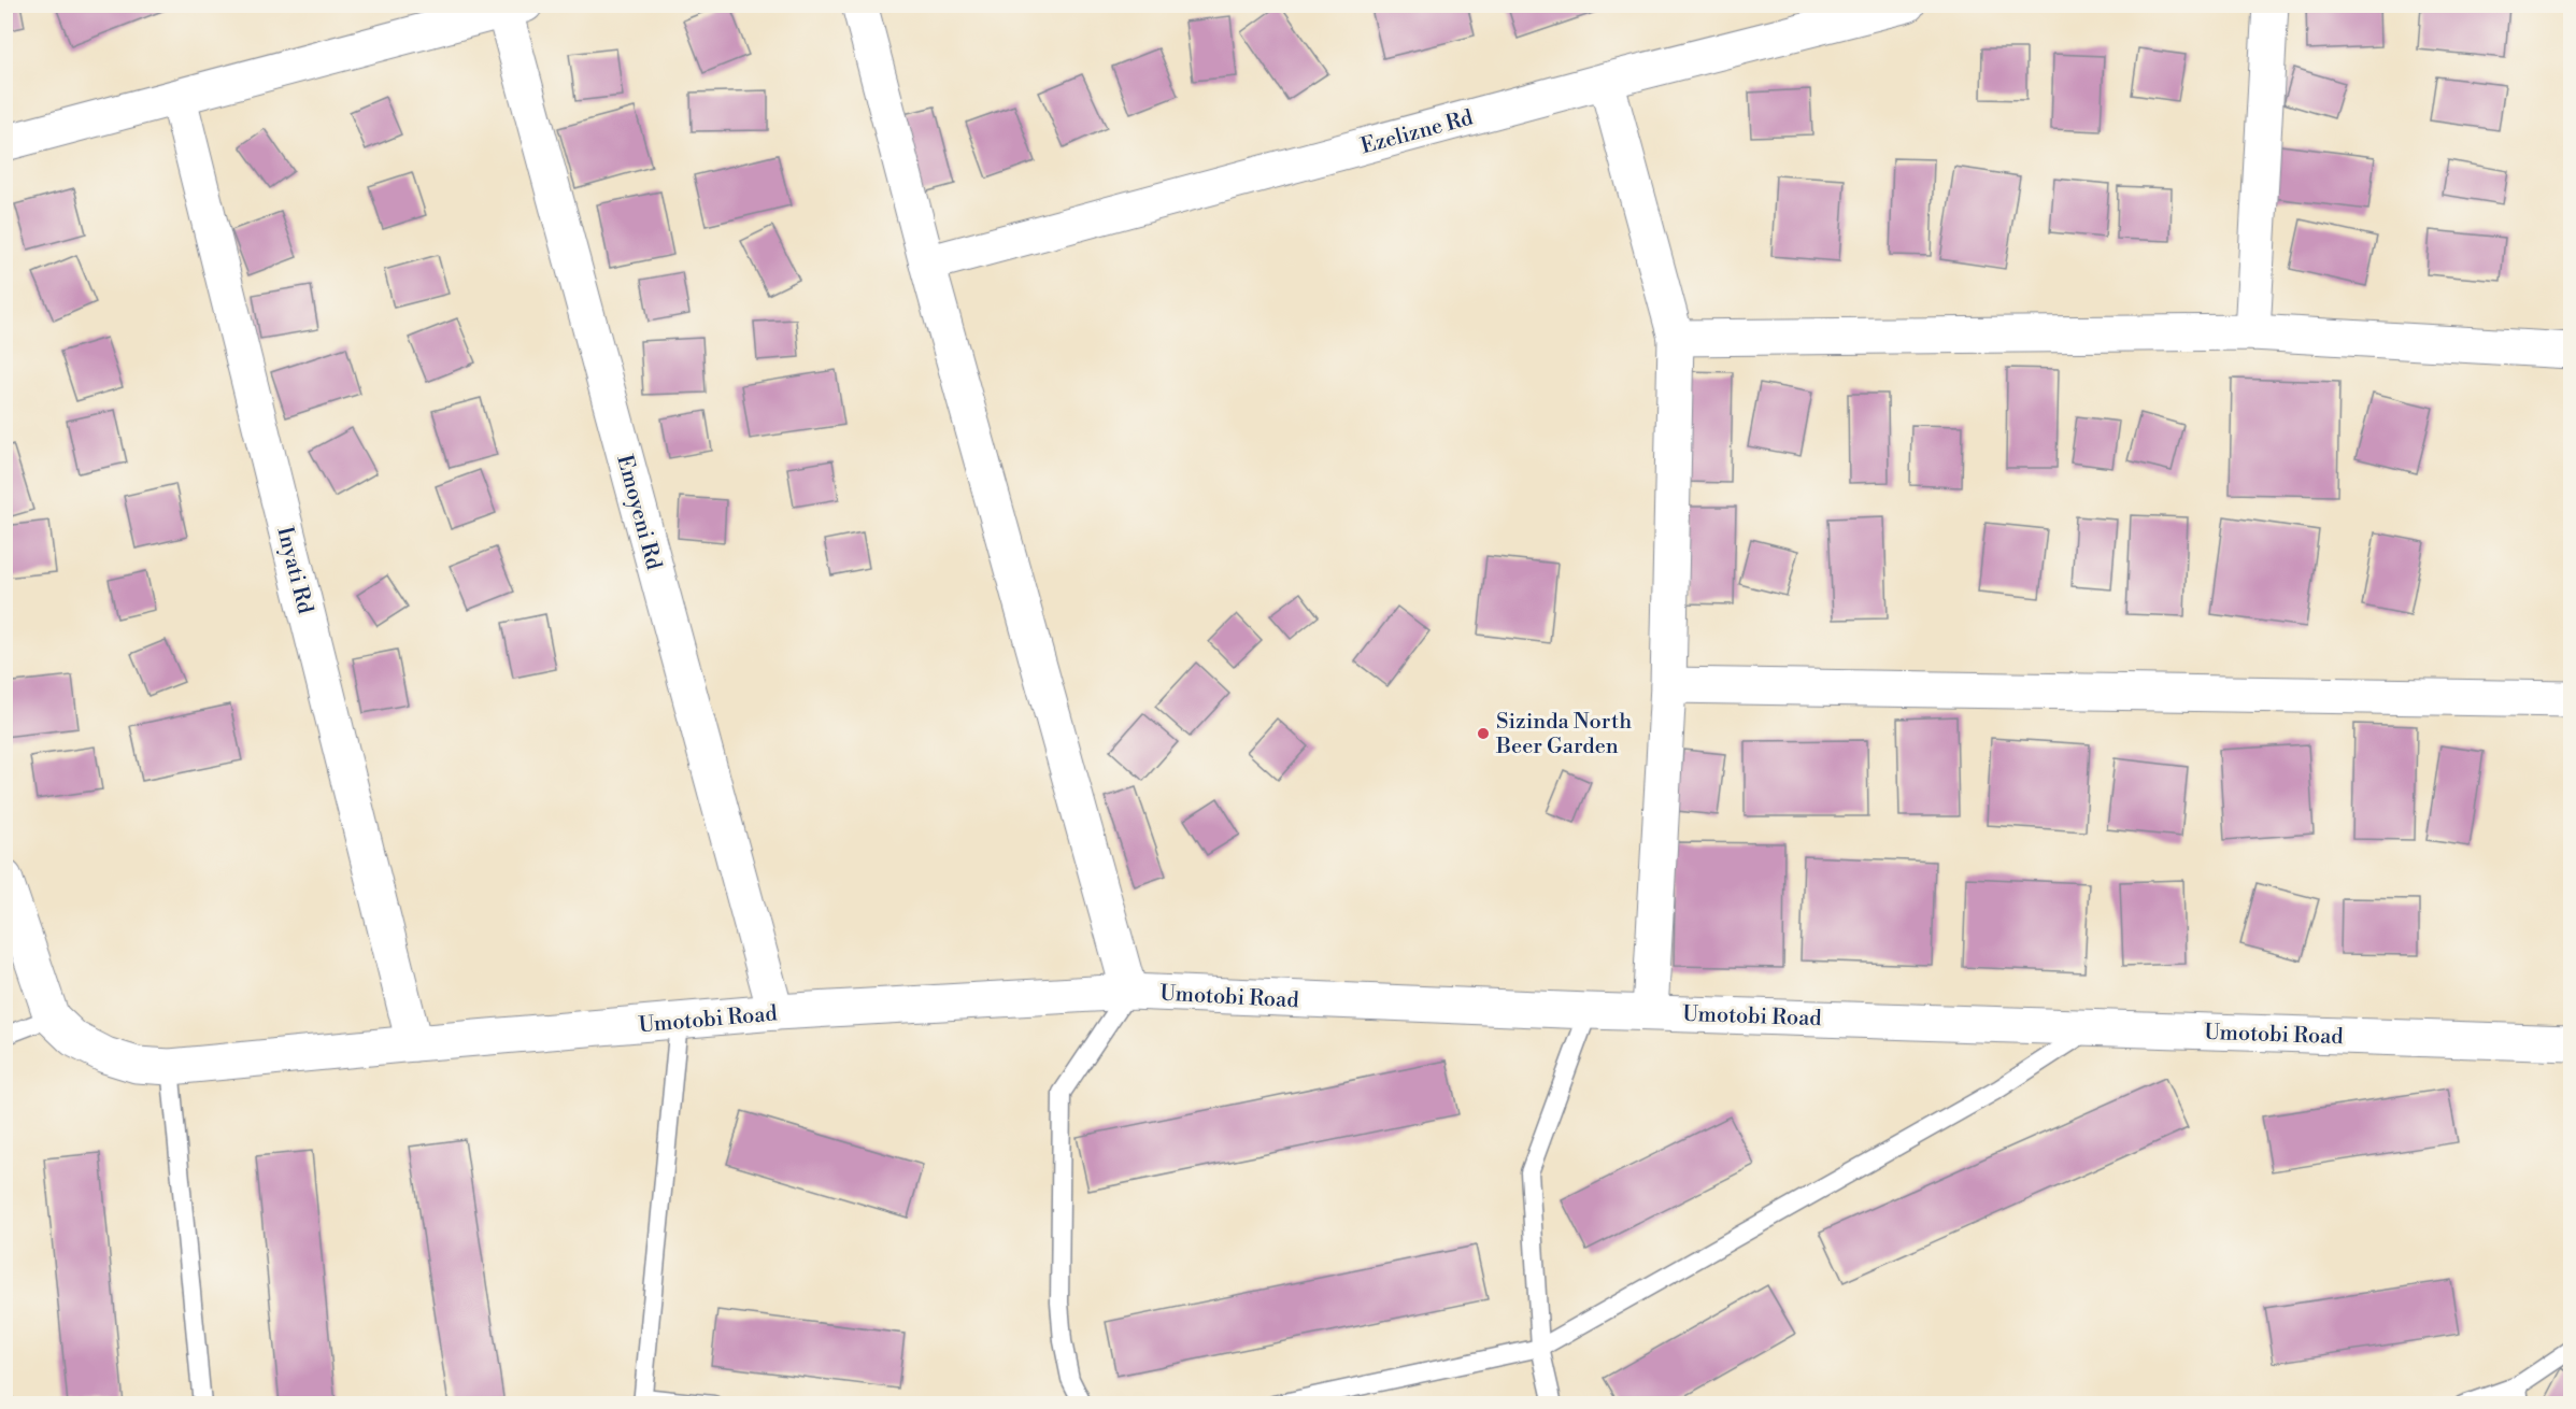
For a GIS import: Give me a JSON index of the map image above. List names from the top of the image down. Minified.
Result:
{"streets":{"street":["Ezelizne Rd","Emoyeni Rd","Inyati Rd","Umotobi Road"]},"crossings":[["Emoyeni Rd","Umotobi Road"],["Inyati Rd","Umotobi Road"]],"places":["Sizinda North Beer Garden"]}
